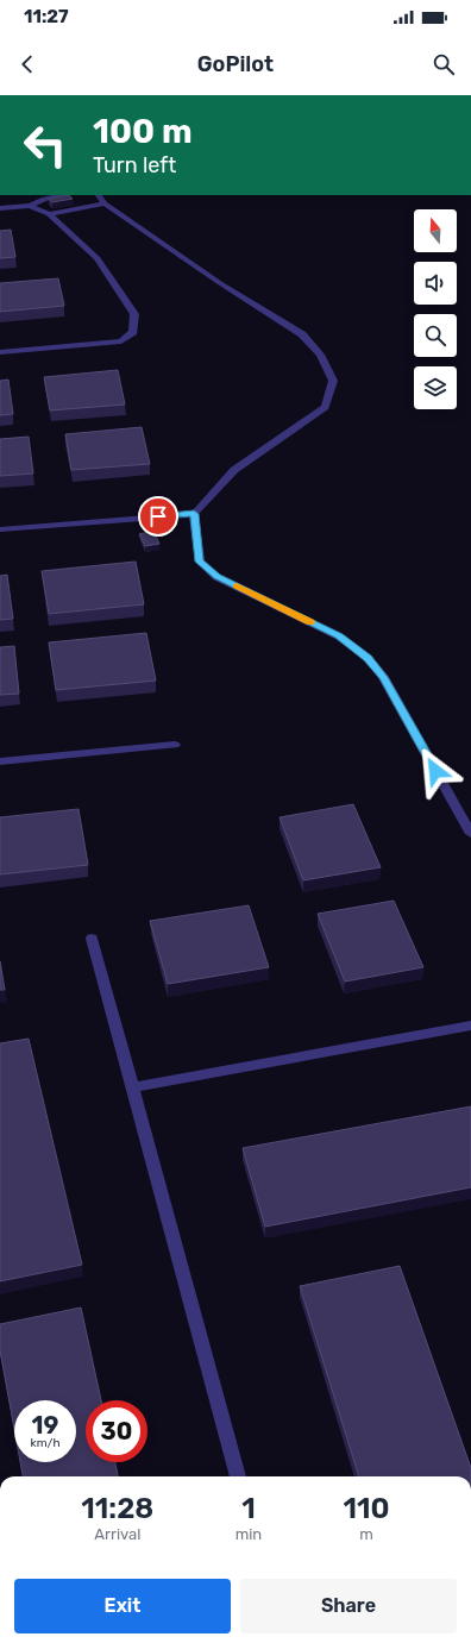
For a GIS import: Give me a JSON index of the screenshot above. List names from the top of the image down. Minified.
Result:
{"north":"top","page":{"status":"11:27","header":"GoPilot","turn":["100 m","Turn left"],"speed":"19 km/h","limit":"30","eta":["11:28","Arrival","1","min","110","m"],"buttons":["Exit","Share"]}}
